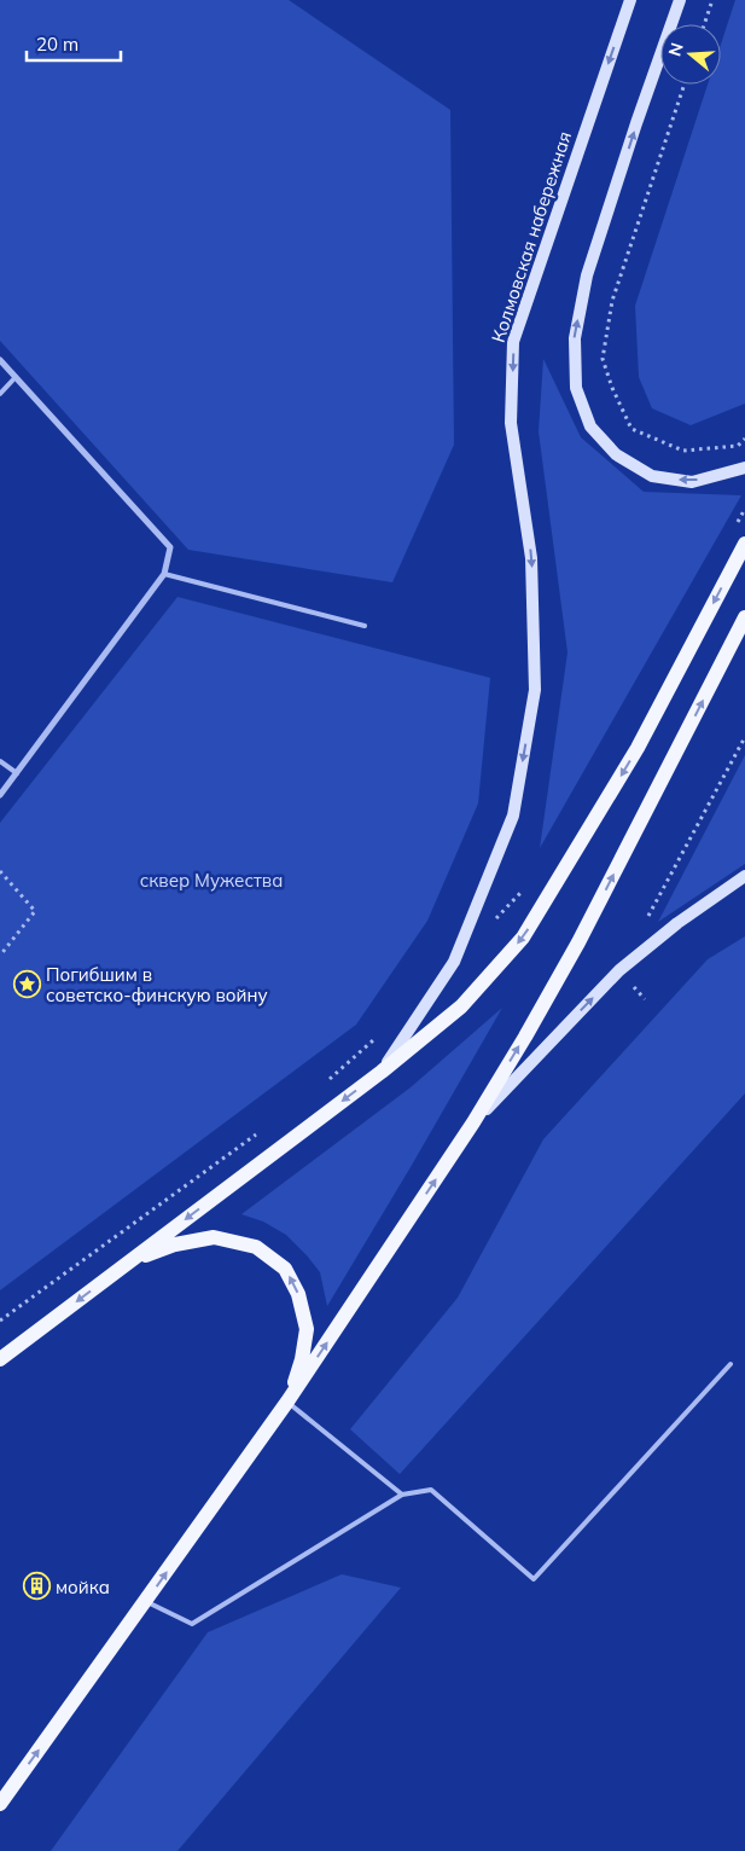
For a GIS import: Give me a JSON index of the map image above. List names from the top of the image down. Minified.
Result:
{"streets":{"main road":["Колмовская набережная"]},"parks":["сквер Мужества"],"places":{"place":["Погибшим в советско-финскую войну"],"building":["мойка"]},"scale_bar":"20 m","north":"left"}
